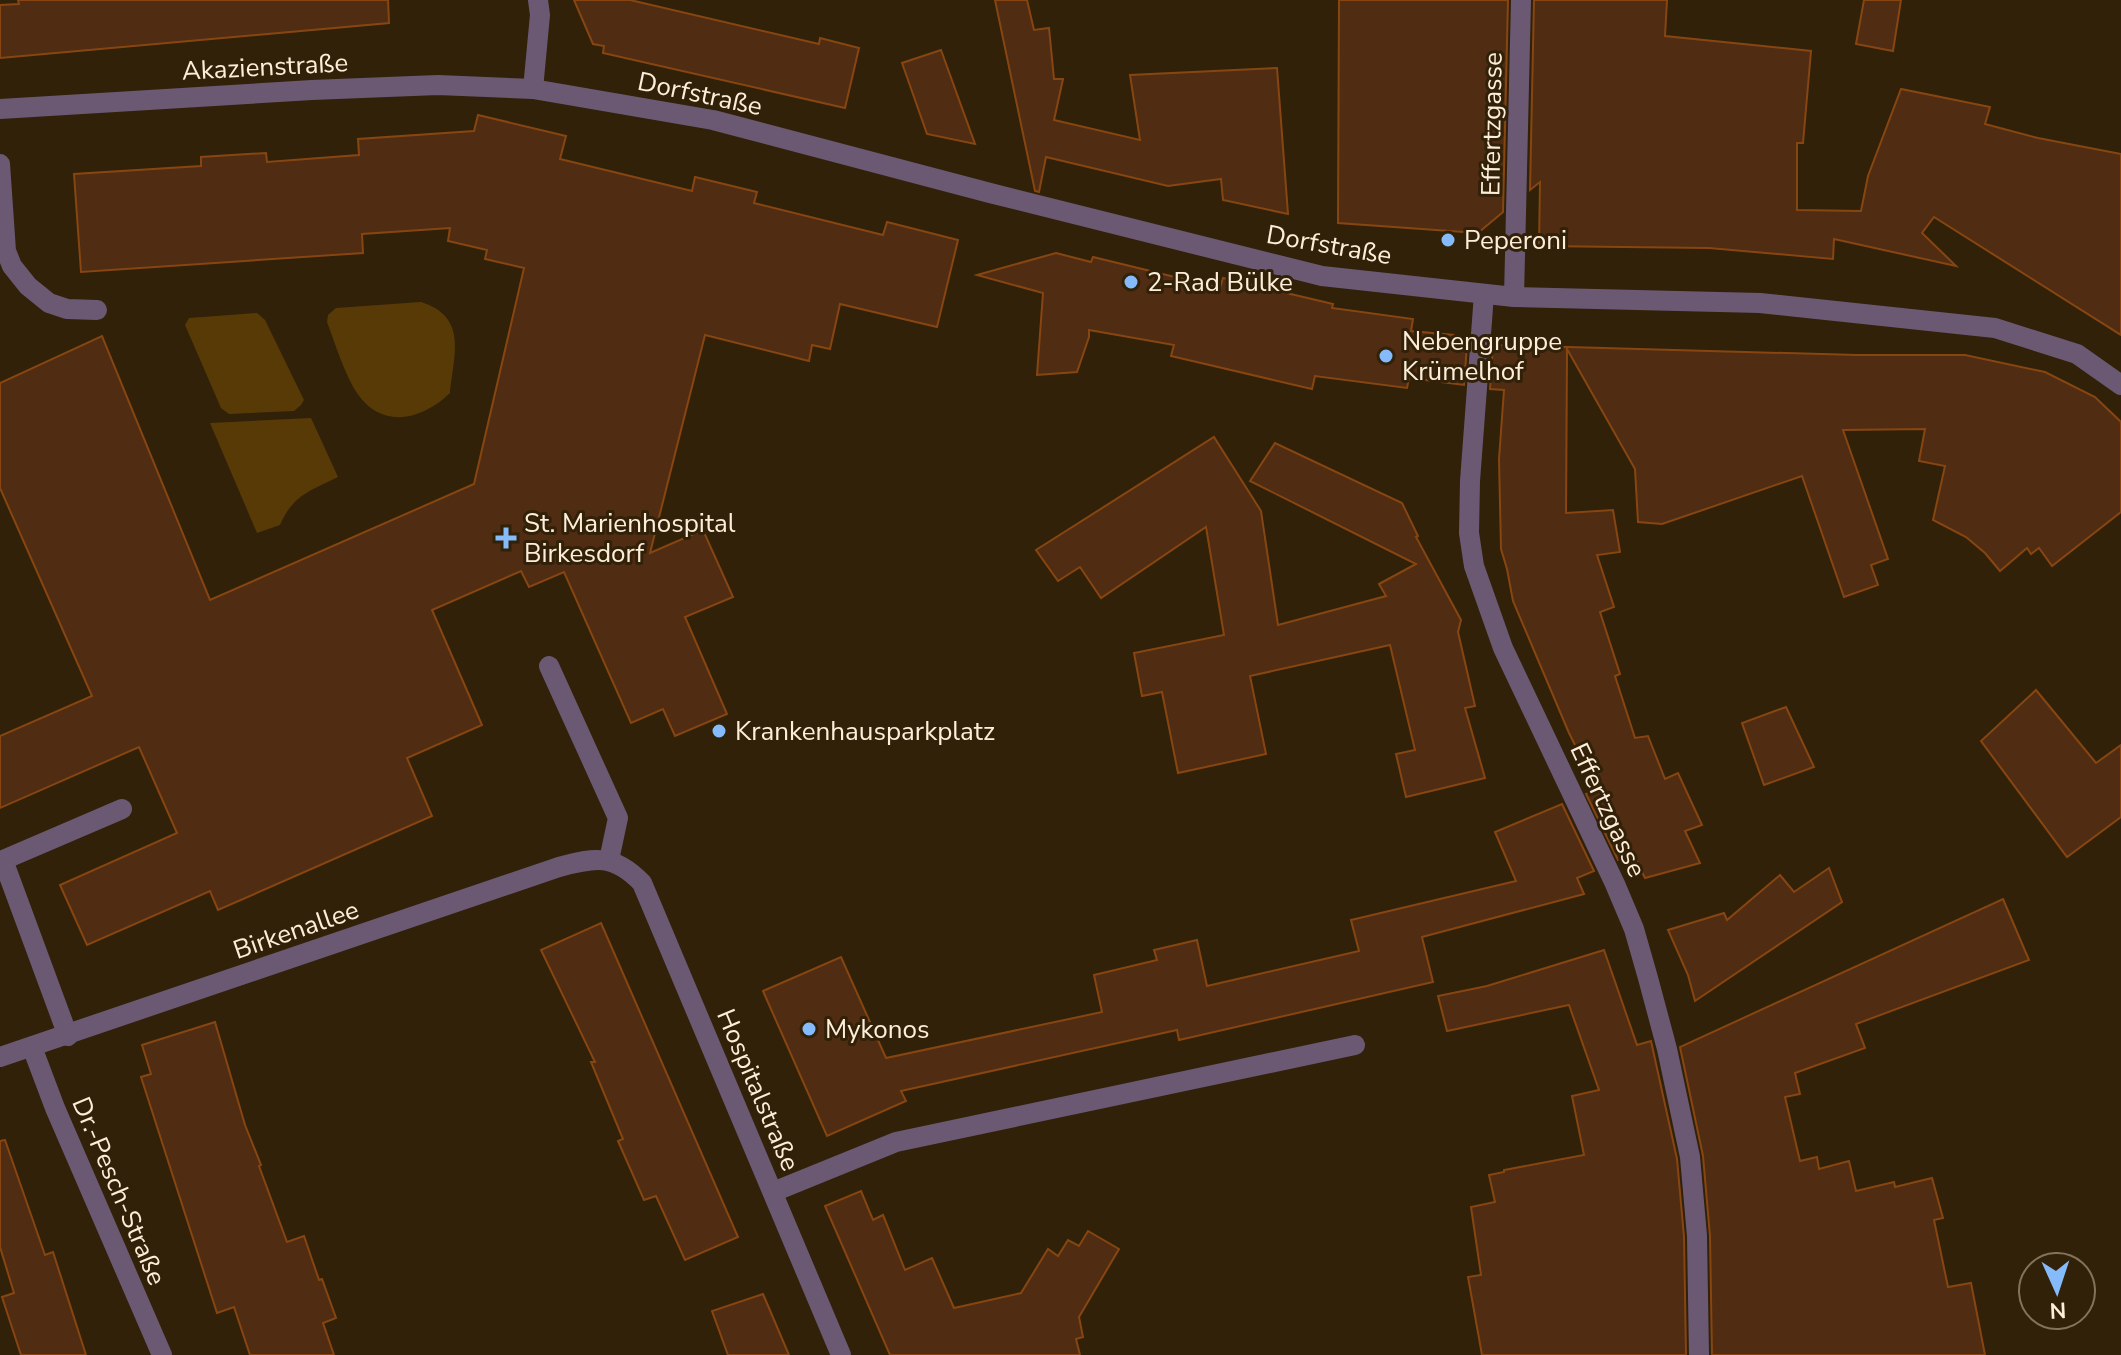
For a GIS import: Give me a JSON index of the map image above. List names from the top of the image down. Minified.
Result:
{"streets":{"street":["Akazienstraße","Dorfstraße","Effertzgasse","Birkenallee","Hospitalstraße","Dr.-Pesch-Straße"]},"crossings":[["Akazienstraße","Dorfstraße"],["Dorfstraße","Effertzgasse"],["Birkenallee","Hospitalstraße"],["Birkenallee","Dr.-Pesch-Straße"]],"places":{"other":["Peperoni","2-Rad Bülke","Nebengruppe Krümelhof","Krankenhausparkplatz","Mykonos"],"health":["St. Marienhospital Birkesdorf"]},"north":"bottom"}
